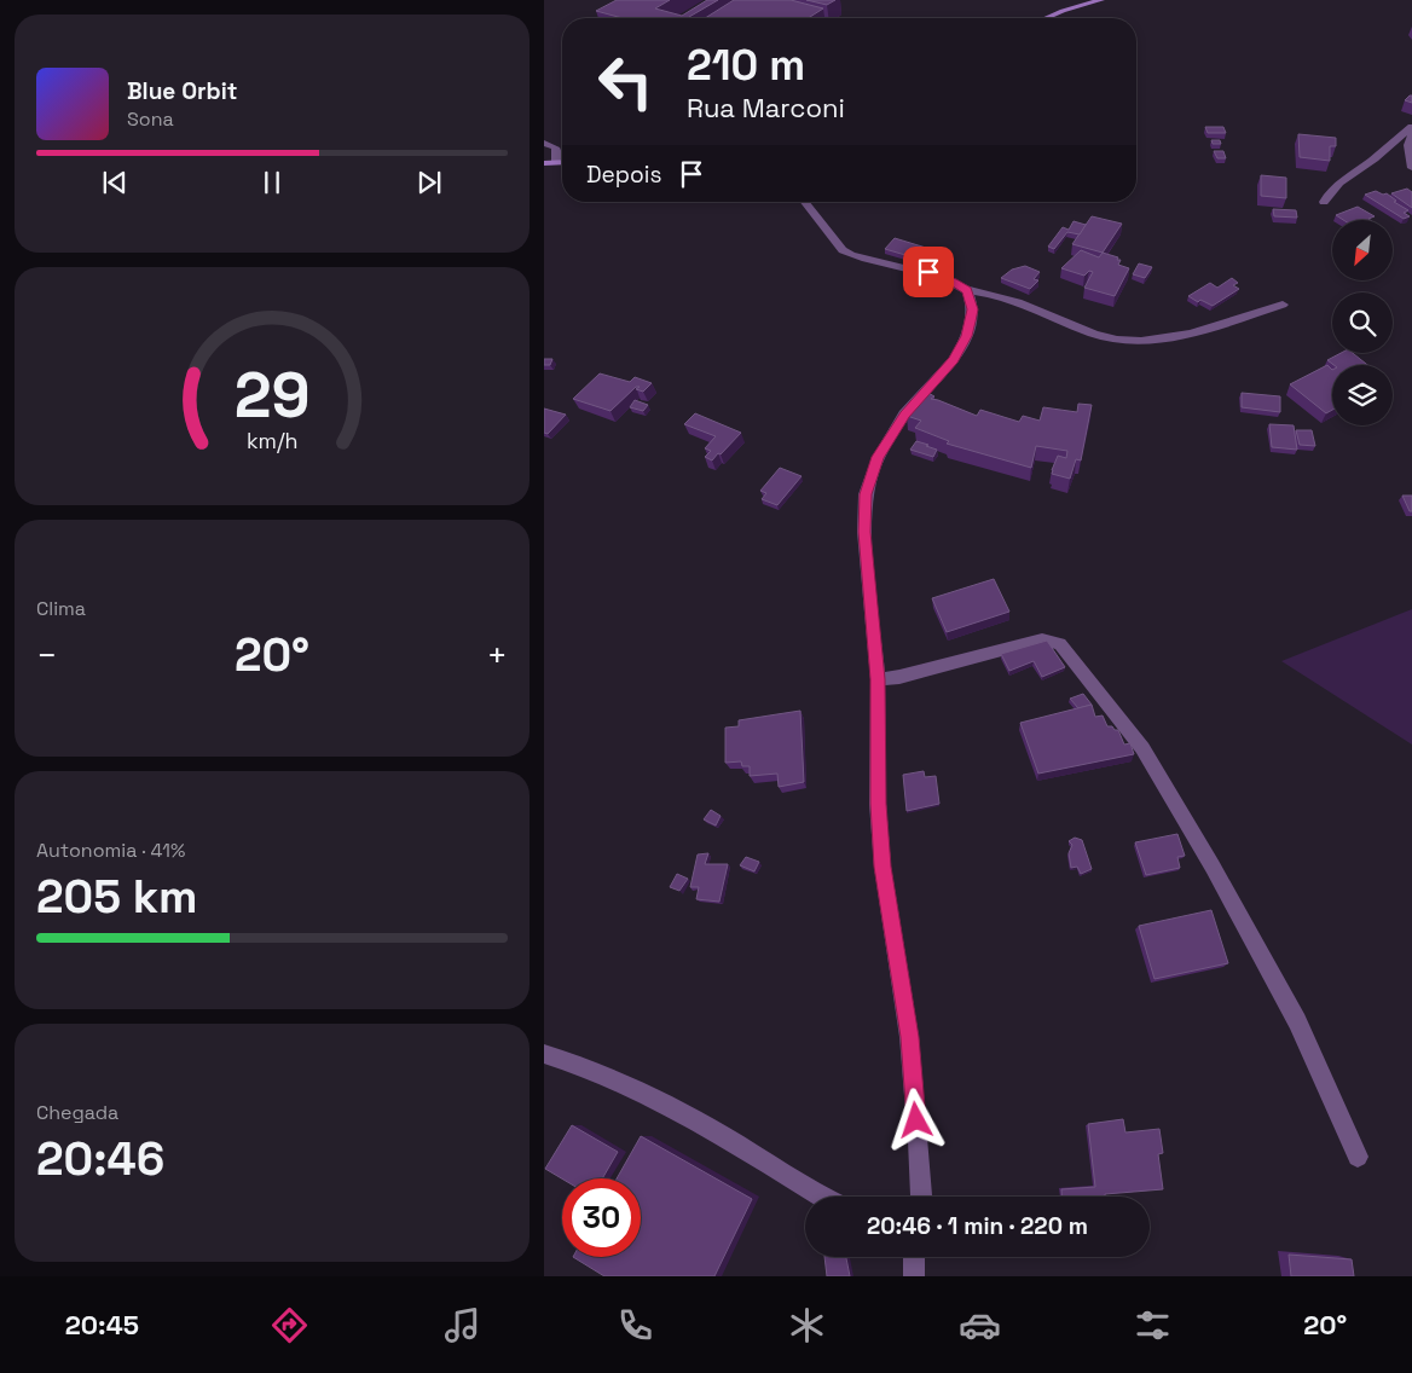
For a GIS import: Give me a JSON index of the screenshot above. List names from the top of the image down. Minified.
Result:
{"north":"bottom left","page":{"turn":["210 m","Rua Marconi"],"song":["Blue Orbit","Sona"],"then":"Depois","tile":["Clima",["Autonomia · 41%","205 km"],["Chegada","20:46"]],"heat":["−","20°","+"],"limit":"30","trip":"20:46 · 1 min · 220 m","tabs":["20:45","20°"],"gauge":["29","km/h"]}}
